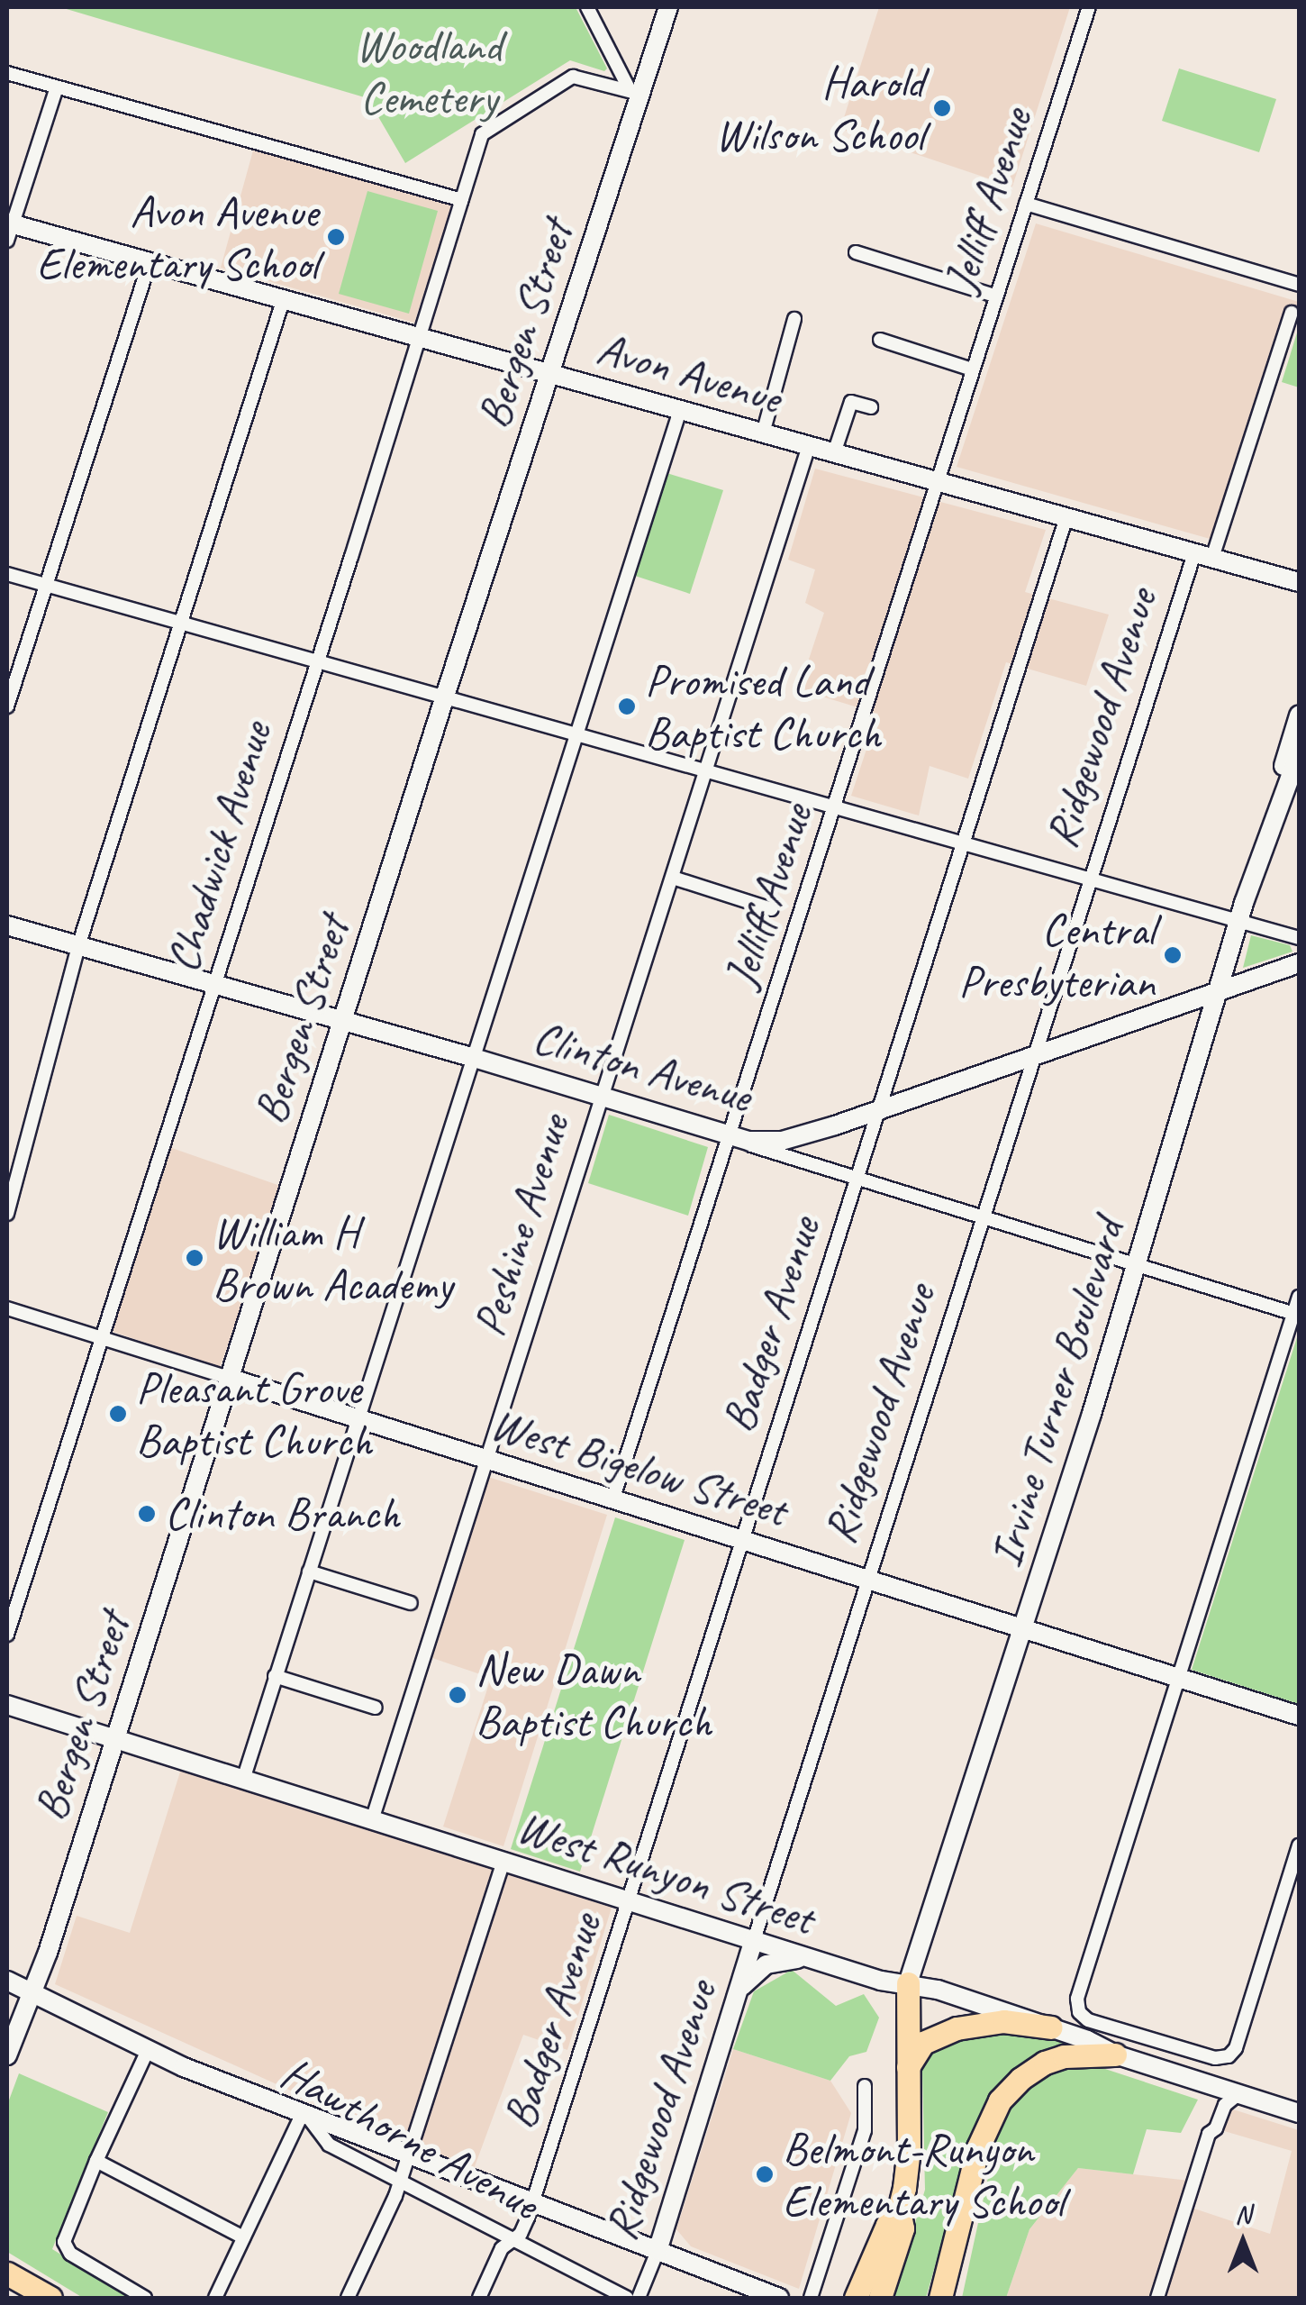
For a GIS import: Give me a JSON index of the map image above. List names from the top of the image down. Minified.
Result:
{"streets":{"main road":["Bergen Street","Avon Avenue","Ridgewood Avenue","Clinton Avenue","Irvine Turner Boulevard","West Bigelow Street","West Runyon Street","Hawthorne Avenue"],"street":["Jelliff Avenue","Chadwick Avenue","Peshine Avenue","Badger Avenue"]},"crossings":[["Jelliff Avenue","Avon Avenue"],["Jelliff Avenue","Clinton Avenue"],["Jelliff Avenue","West Bigelow Street"],["Bergen Street","Avon Avenue"],["Bergen Street","Chadwick Avenue"],["Bergen Street","Clinton Avenue"],["Bergen Street","West Bigelow Street"],["Bergen Street","West Runyon Street"],["Bergen Street","Hawthorne Avenue"],["Avon Avenue","Ridgewood Avenue"],["Avon Avenue","Chadwick Avenue"],["Avon Avenue","Peshine Avenue"],["Avon Avenue","Badger Avenue"],["Ridgewood Avenue","Clinton Avenue"],["Ridgewood Avenue","West Bigelow Street"],["Ridgewood Avenue","West Runyon Street"],["Chadwick Avenue","Clinton Avenue"],["Chadwick Avenue","West Bigelow Street"],["Clinton Avenue","Peshine Avenue"],["Clinton Avenue","Badger Avenue"],["Clinton Avenue","Irvine Turner Boulevard"],["Peshine Avenue","West Bigelow Street"],["Peshine Avenue","West Runyon Street"],["Badger Avenue","West Bigelow Street"],["Badger Avenue","West Runyon Street"],["Badger Avenue","Hawthorne Avenue"],["Irvine Turner Boulevard","West Bigelow Street"],["Irvine Turner Boulevard","West Runyon Street"]],"parks":["Woodland Cemetery"],"places":["Harold Wilson School","Avon Avenue Elementary School","Promised Land Baptist Church","Central Presbyterian","William H Brown Academy","Pleasant Grove Baptist Church","Clinton Branch","New Dawn Baptist Church","Belmont-Runyon Elementary School"],"north":"top"}
